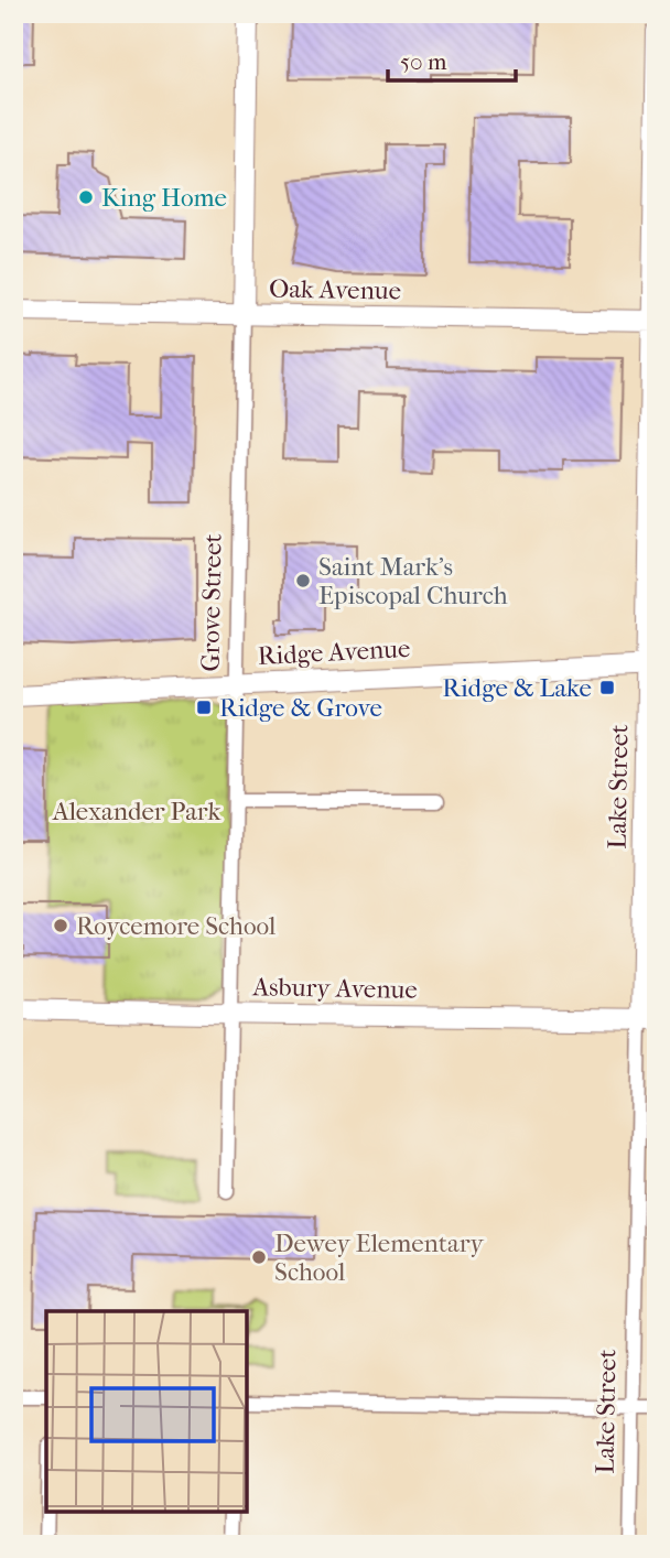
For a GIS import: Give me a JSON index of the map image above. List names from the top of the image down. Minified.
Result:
{"streets":{"street":["Oak Avenue","Grove Street","Ridge Avenue","Lake Street","Asbury Avenue"]},"crossings":[["Oak Avenue","Grove Street"],["Oak Avenue","Lake Street"],["Grove Street","Ridge Avenue"],["Grove Street","Asbury Avenue"],["Ridge Avenue","Lake Street"],["Lake Street","Asbury Avenue"]],"parks":["Alexander Park"],"places":{"other":["King Home","Saint Mark's Episcopal Church","Roycemore School","Dewey Elementary School"],"transit":["Ridge & Lake","Ridge & Grove"]},"scale_bar":"50 m"}
